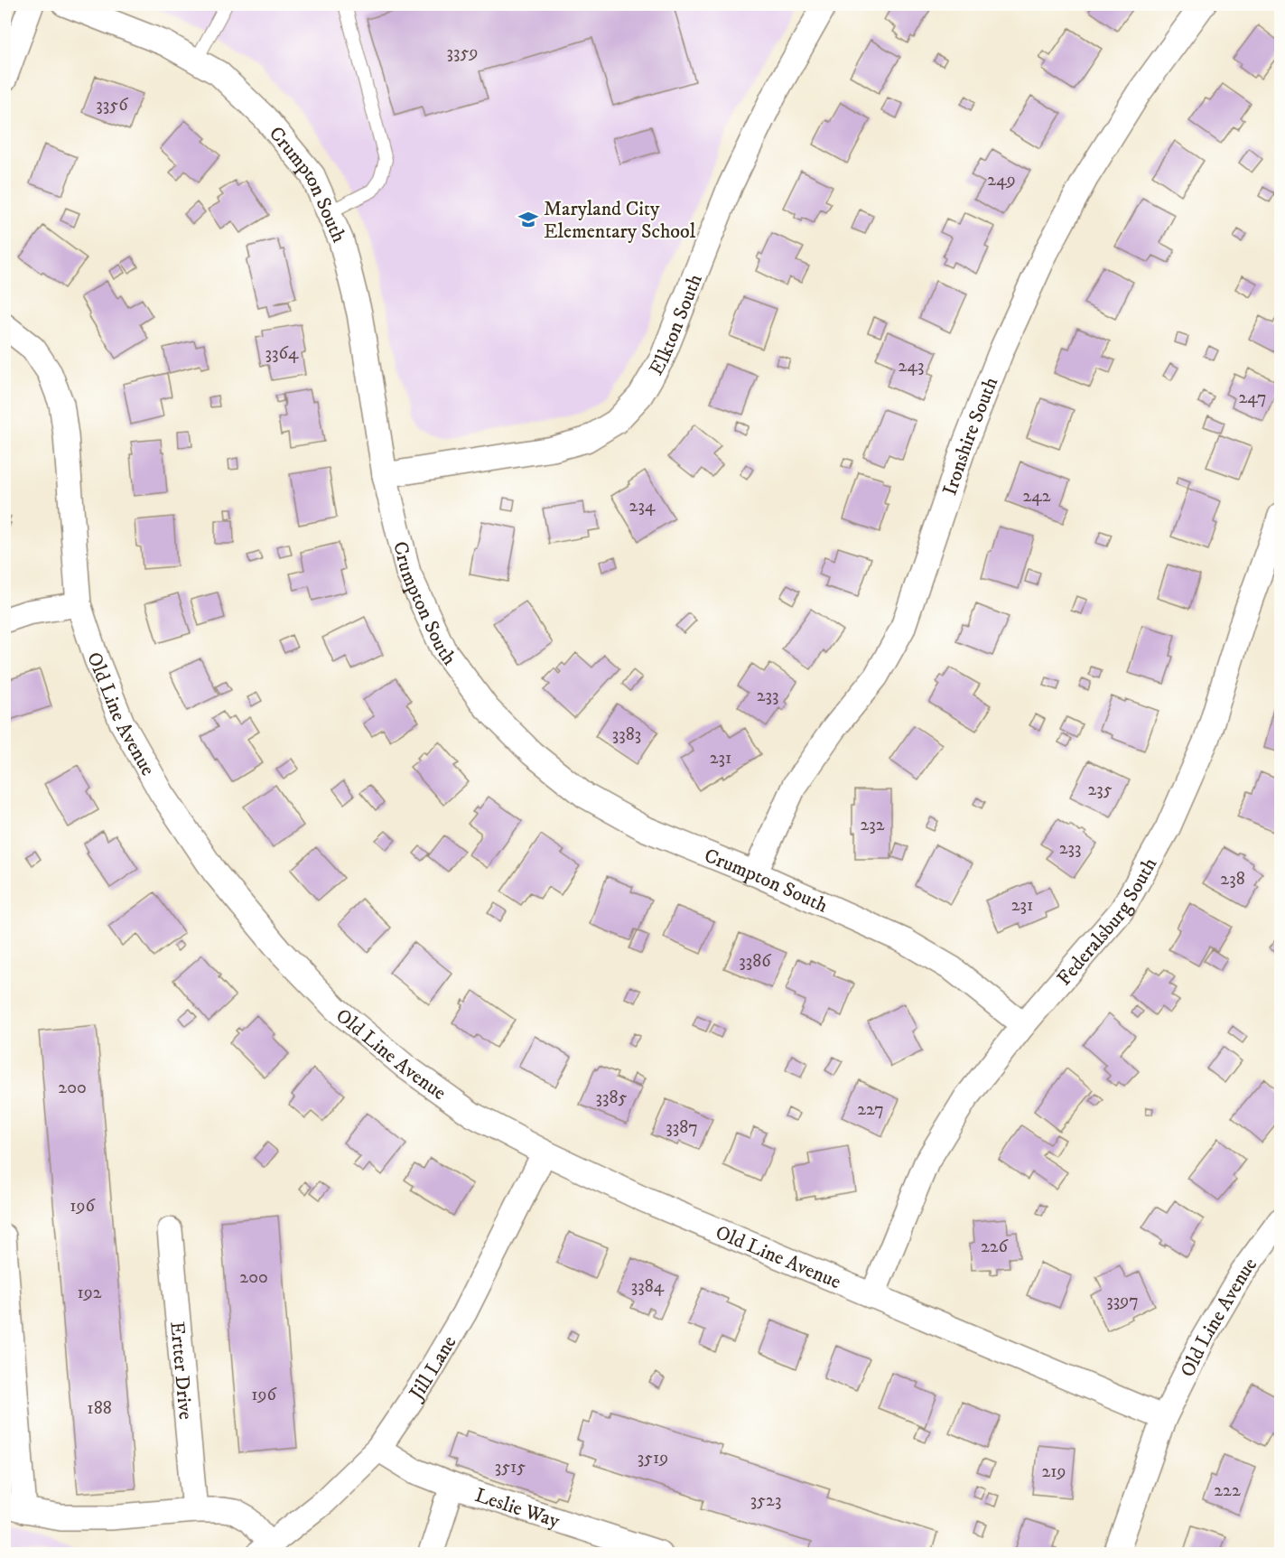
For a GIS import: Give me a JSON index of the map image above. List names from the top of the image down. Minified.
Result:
{"streets":{"street":["Crumpton South","Elkton South","Ironshire South","Old Line Avenue","Federalsburg South","Jill Lane","Ertter Drive","Leslie Way"]},"crossings":[["Crumpton South","Elkton South"],["Crumpton South","Ironshire South"],["Crumpton South","Federalsburg South"],["Old Line Avenue","Federalsburg South"],["Old Line Avenue","Jill Lane"],["Jill Lane","Ertter Drive"],["Jill Lane","Leslie Way"]],"places":{"school or university":["Maryland City Elementary School"]},"house_numbers":["3359","3356","249","3364","243","247","242","234","233","3383","231","235","232","233","238","231","3386","200","3385","227","3387","196","226","200","3384","192","3397","196","188","3519","3515","219","222","3523"]}
